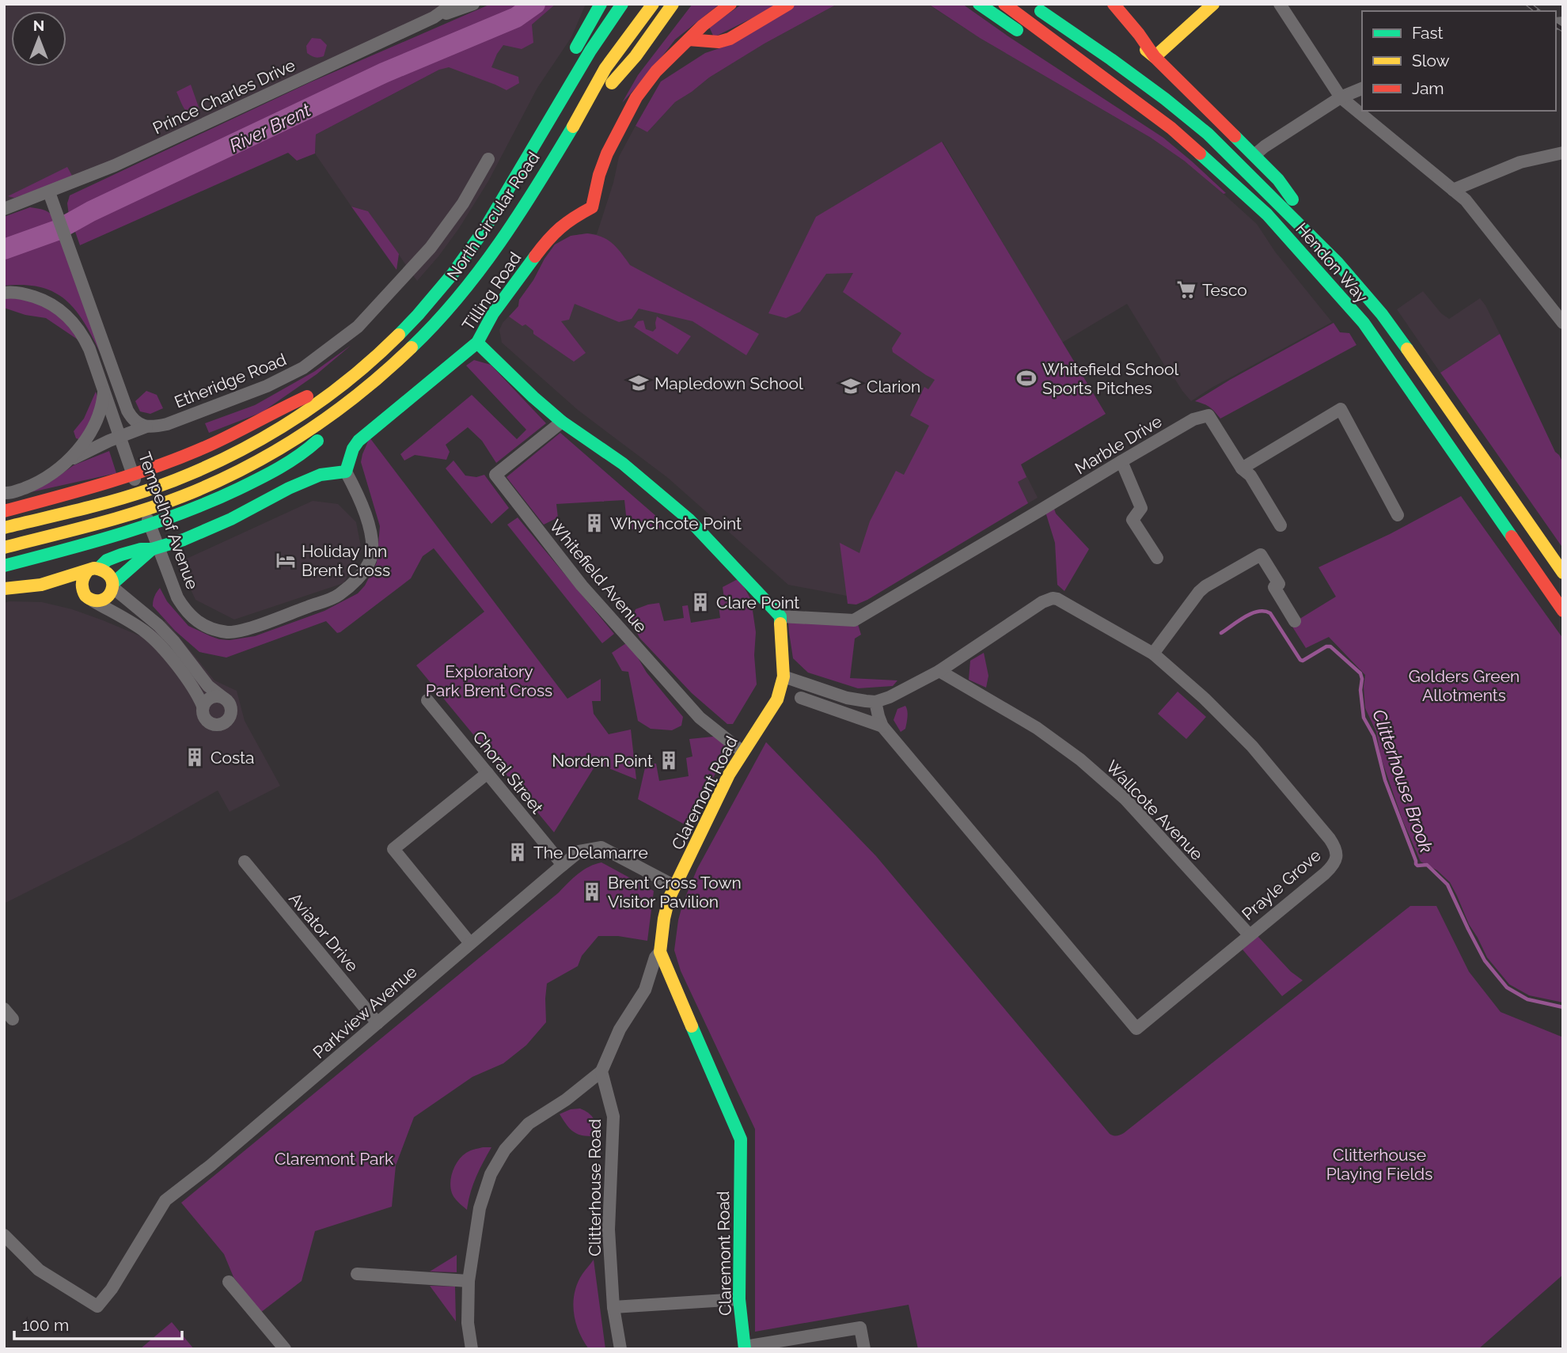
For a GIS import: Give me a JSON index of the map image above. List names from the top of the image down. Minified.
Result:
{"streets":{"main road":["North Circular Road","Hendon Way","Tilling Road","Claremont Road"],"street":["Prince Charles Drive","Etheridge Road","Marble Drive","Tempelhof Avenue","Whitefield Avenue","Choral Street","Wallcote Avenue","Prayle Grove","Aviator Drive","Parkview Avenue","Clitterhouse Road"]},"crossings":[["Tilling Road","Tempelhof Avenue"],["Marble Drive","Claremont Road"],["Whitefield Avenue","Claremont Road"],["Choral Street","Parkview Avenue"],["Claremont Road","Parkview Avenue"],["Wallcote Avenue","Prayle Grove"],["Aviator Drive","Parkview Avenue"]],"water":["River Brent","Clitterhouse Brook"],"parks":["Exploratory Park Brent Cross","Golders Green Allotments","Clitterhouse Playing Fields","Claremont Park"],"places":{"supermarket":["Tesco"],"sports":["Whitefield School Sports Pitches"],"school or university":["Mapledown School","Clarion"],"building":["Whychcote Point","Clare Point","Costa","Norden Point","The Delamarre","Brent Cross Town Visitor Pavilion"],"hotel":["Holiday Inn Brent Cross"]},"legend":["Fast","Slow","Jam"],"scale_bar":"100 m","north":"top"}
